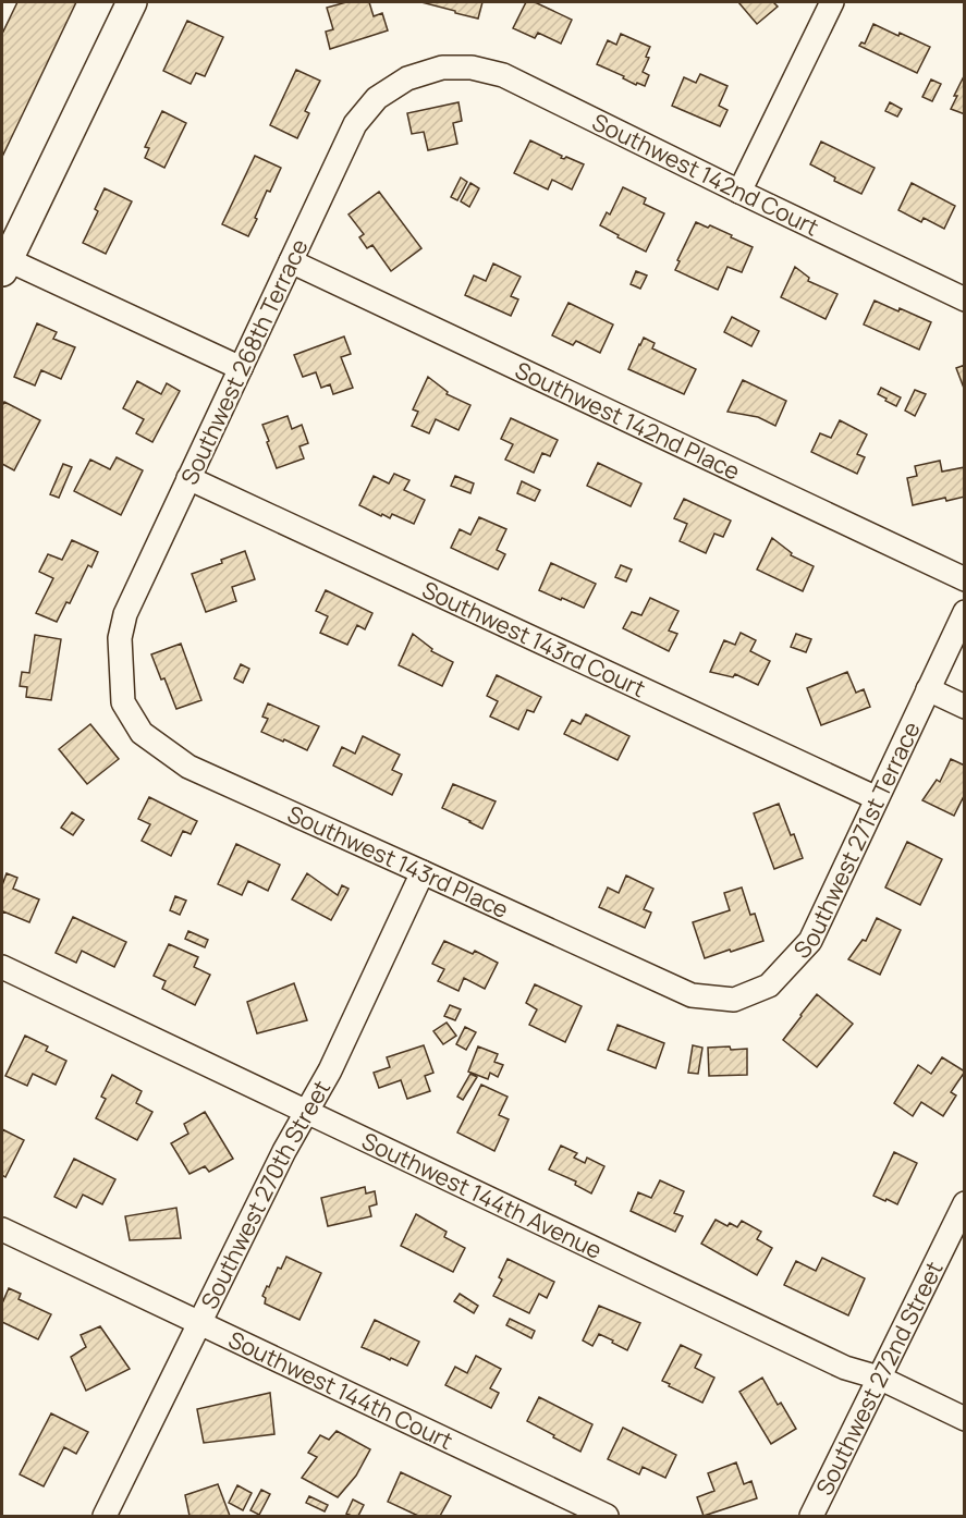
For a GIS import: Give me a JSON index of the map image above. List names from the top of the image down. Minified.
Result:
{"streets":{"street":["Southwest 142nd Court","Southwest 268th Terrace","Southwest 142nd Place","Southwest 143rd Court","Southwest 271st Terrace","Southwest 143rd Place","Southwest 270th Street","Southwest 144th Avenue","Southwest 272nd Street","Southwest 144th Court"]},"crossings":[["Southwest 142nd Court","Southwest 268th Terrace"],["Southwest 268th Terrace","Southwest 142nd Place"],["Southwest 268th Terrace","Southwest 143rd Court"],["Southwest 268th Terrace","Southwest 143rd Place"],["Southwest 143rd Court","Southwest 271st Terrace"],["Southwest 271st Terrace","Southwest 143rd Place"],["Southwest 143rd Place","Southwest 270th Street"],["Southwest 270th Street","Southwest 144th Avenue"],["Southwest 270th Street","Southwest 144th Court"],["Southwest 144th Avenue","Southwest 272nd Street"]]}
